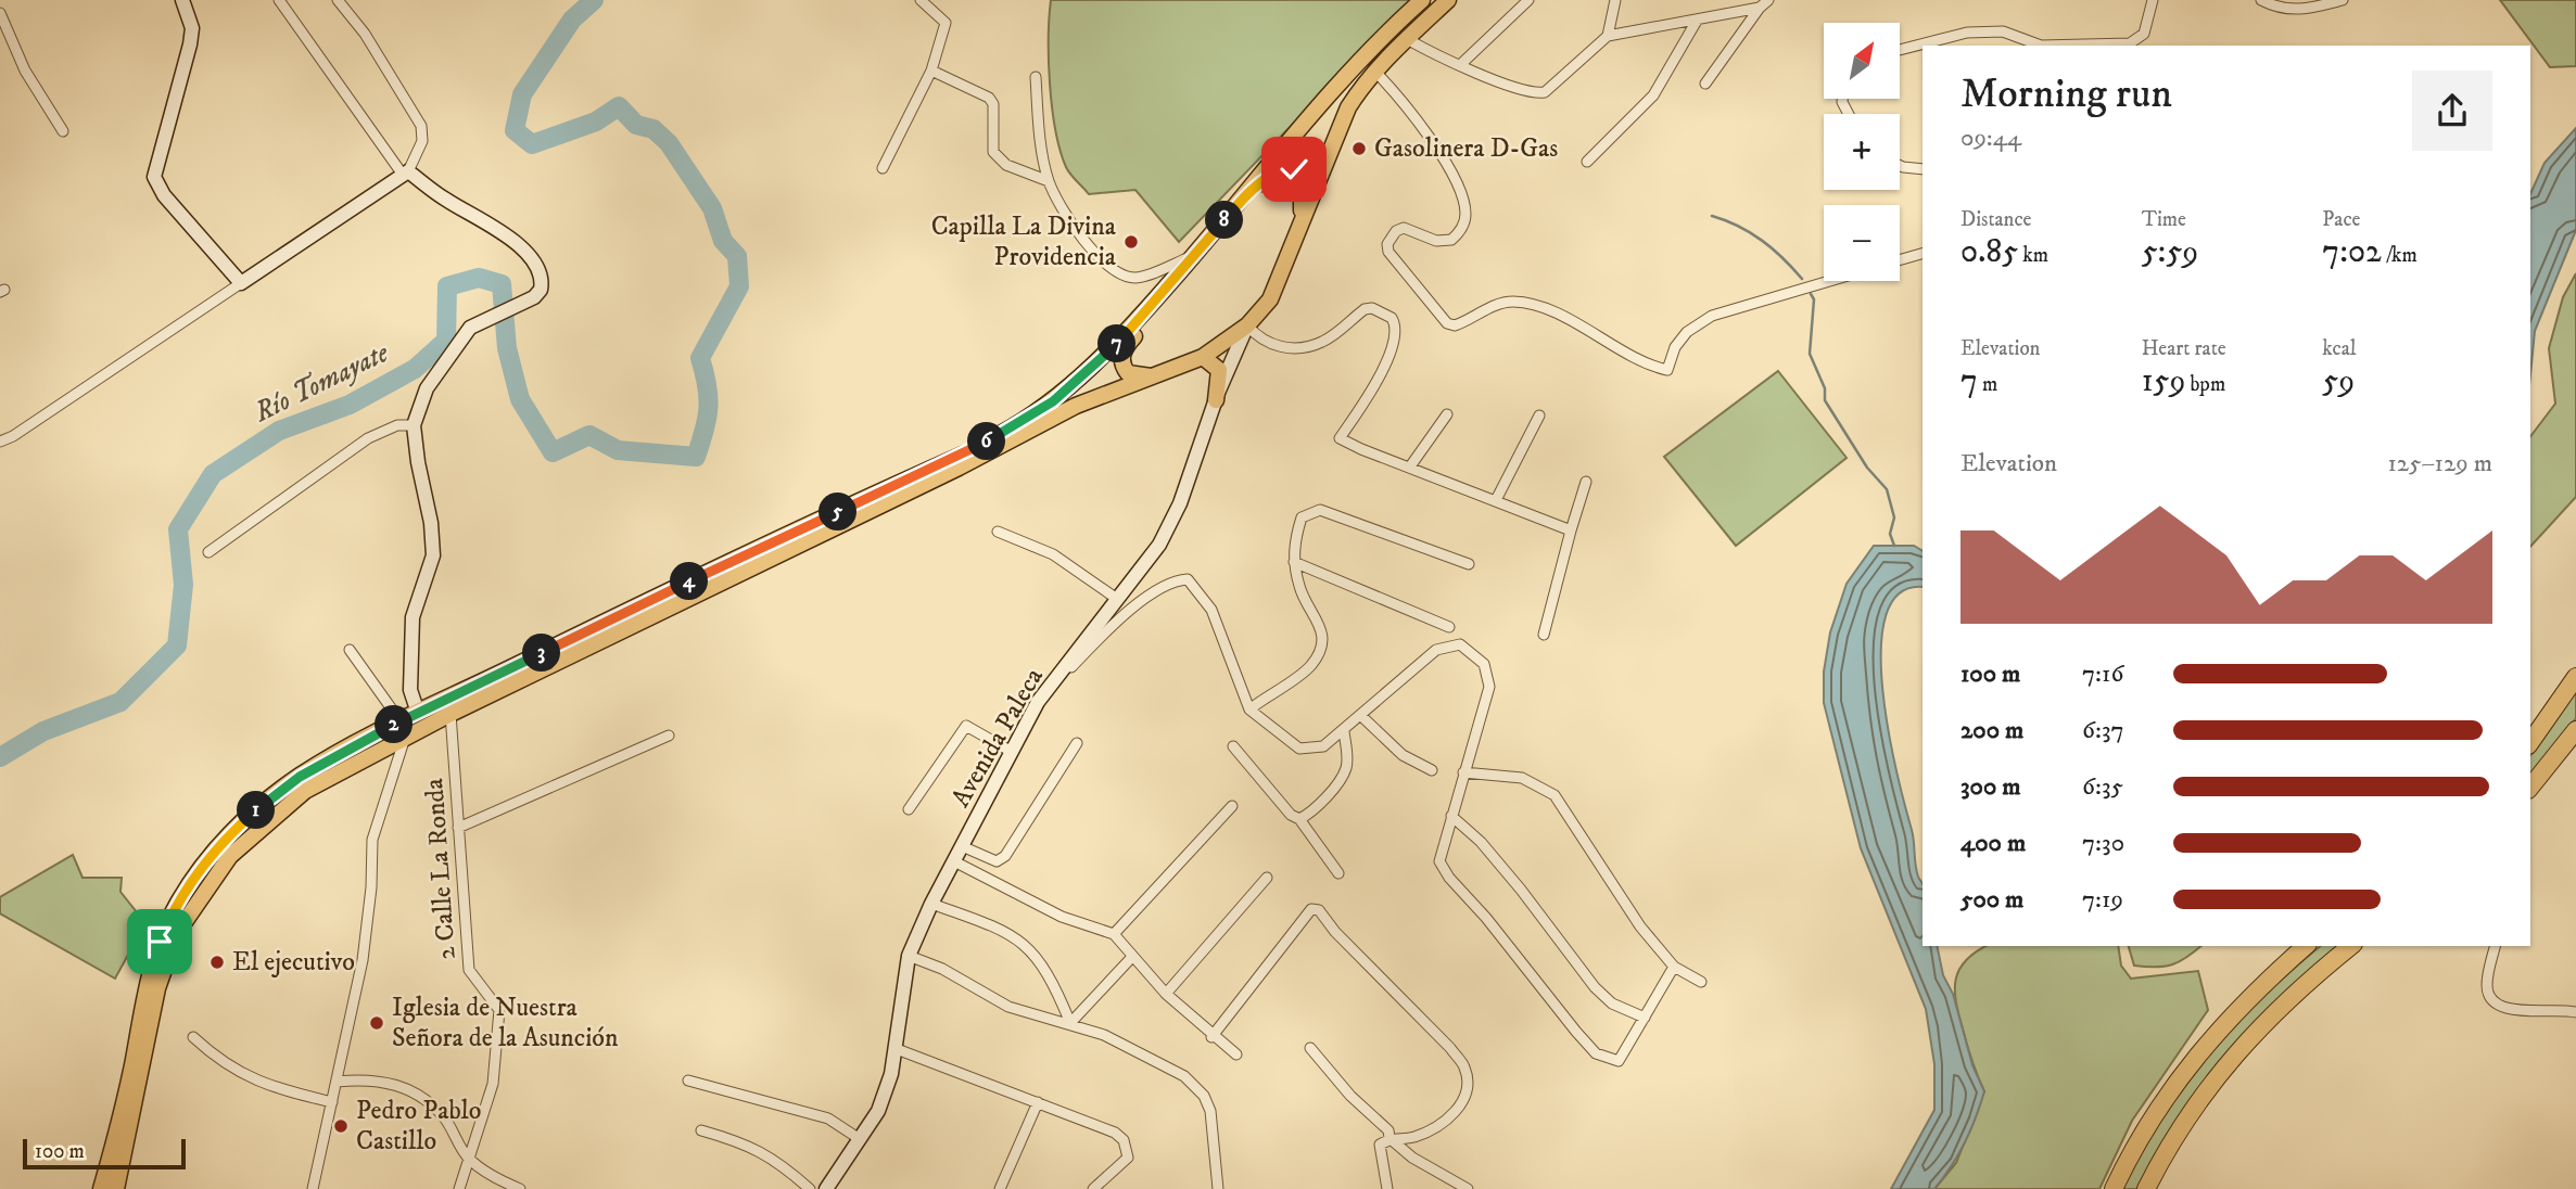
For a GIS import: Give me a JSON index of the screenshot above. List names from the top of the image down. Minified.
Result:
{"streets":{"street":["Avenida Paleca","2 Calle La Ronda"]},"water":["Río Tomayate"],"places":["Gasolinera D-Gas","Capilla La Divina Providencia","El ejecutivo","Iglesia de Nuestra Señora de la Asunción","Pedro Pablo Castillo"],"scale_bar":"100 m","north":"top right","page":{"map_buttons":["+","−"],"heading":["Morning run","09:44"],"stats":[["Distance","0.85 km"],["Time","5:59"],["Pace","7:02 /km"],["Elevation","7 m"],["Heart rate","159 bpm"],["kcal","59"]],"pins":["8","7","6","5","4","3","2","1"],"chart":["Elevation","125–129 m"],"list":[{"name":"100 m","note":"7:16"},{"name":"200 m","note":"6:37"},{"name":"300 m","note":"6:35"},{"name":"400 m","note":"7:30"},{"name":"500 m","note":"7:19"}],"scale":"100 m"}}
